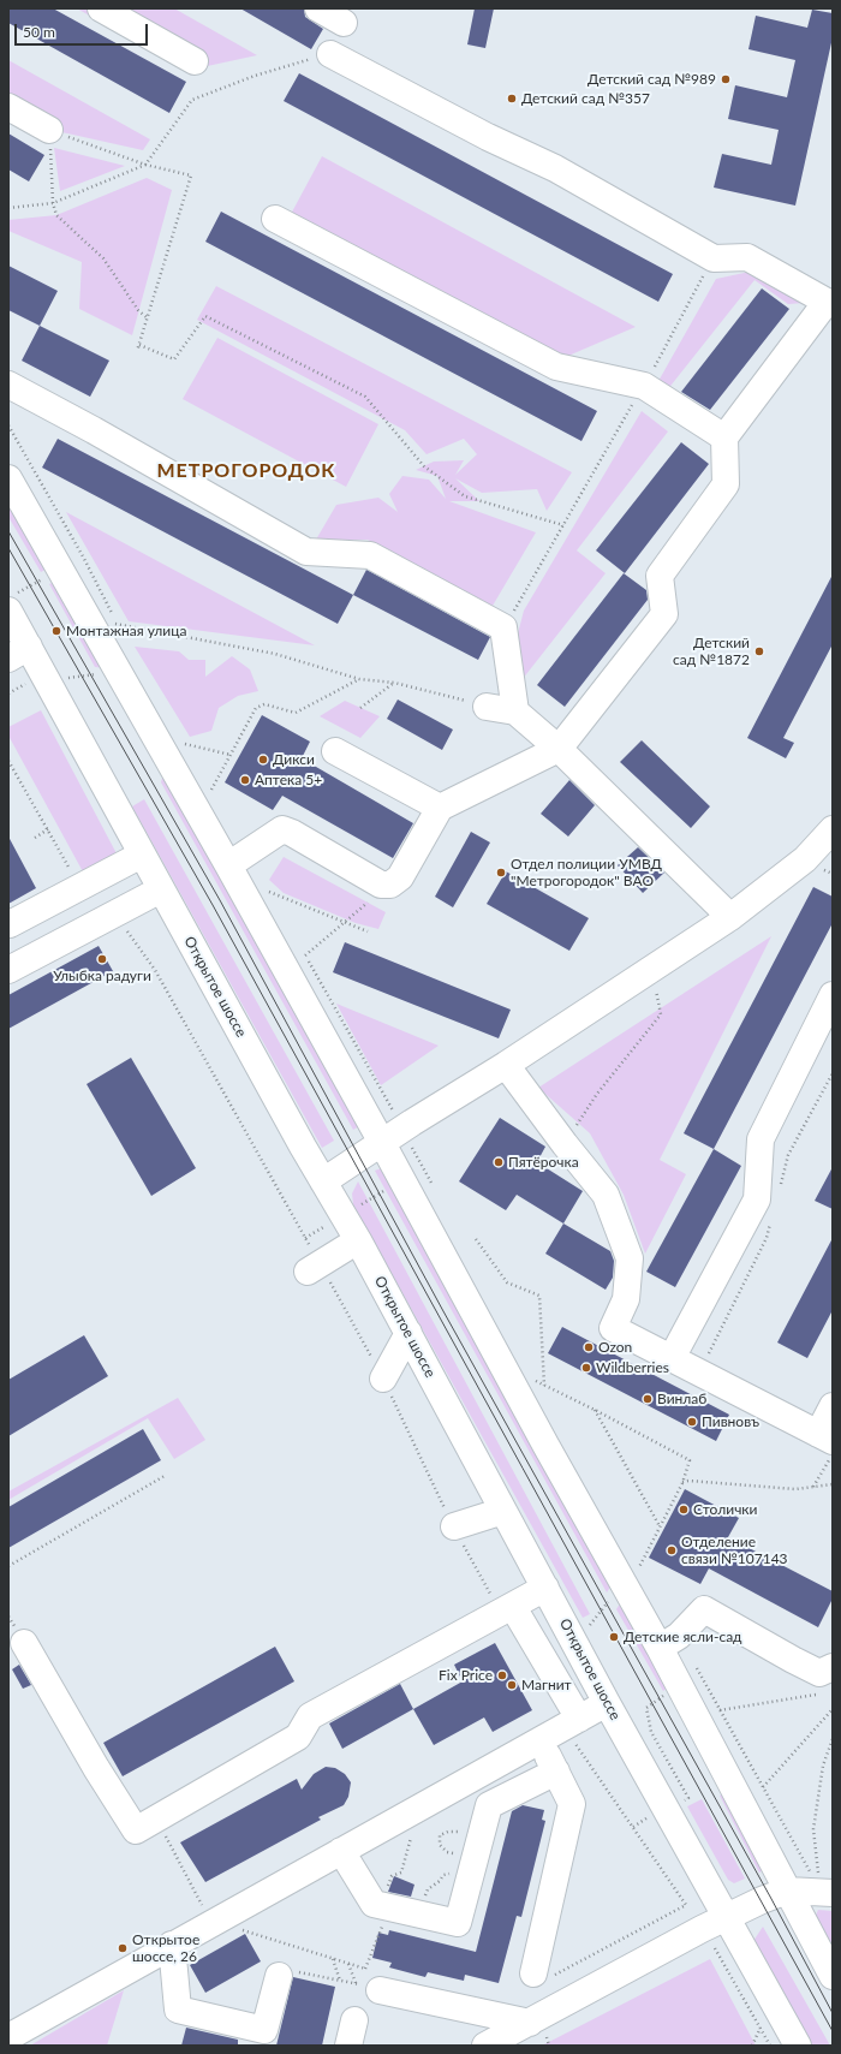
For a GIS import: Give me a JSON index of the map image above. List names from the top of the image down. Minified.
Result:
{"streets":{"street":["Открытое шоссе"]},"districts":["МЕТРОГОРОДОК"],"places":["Детский сад №989","Детский сад №357","Монтажная улица","Детский сад №1872","Дикси","Аптека 5+","Отдел полиции УМВД \"Метрогородок\" ВАО","Улыбка радуги","Пятёрочка","Ozon","Wildberries","Винлаб","Пивновъ","Столички","Отделение связи №107143","Детские ясли-сад","Fix Price","Магнит","Открытое шоссе, 26"],"scale_bar":"50 m"}
